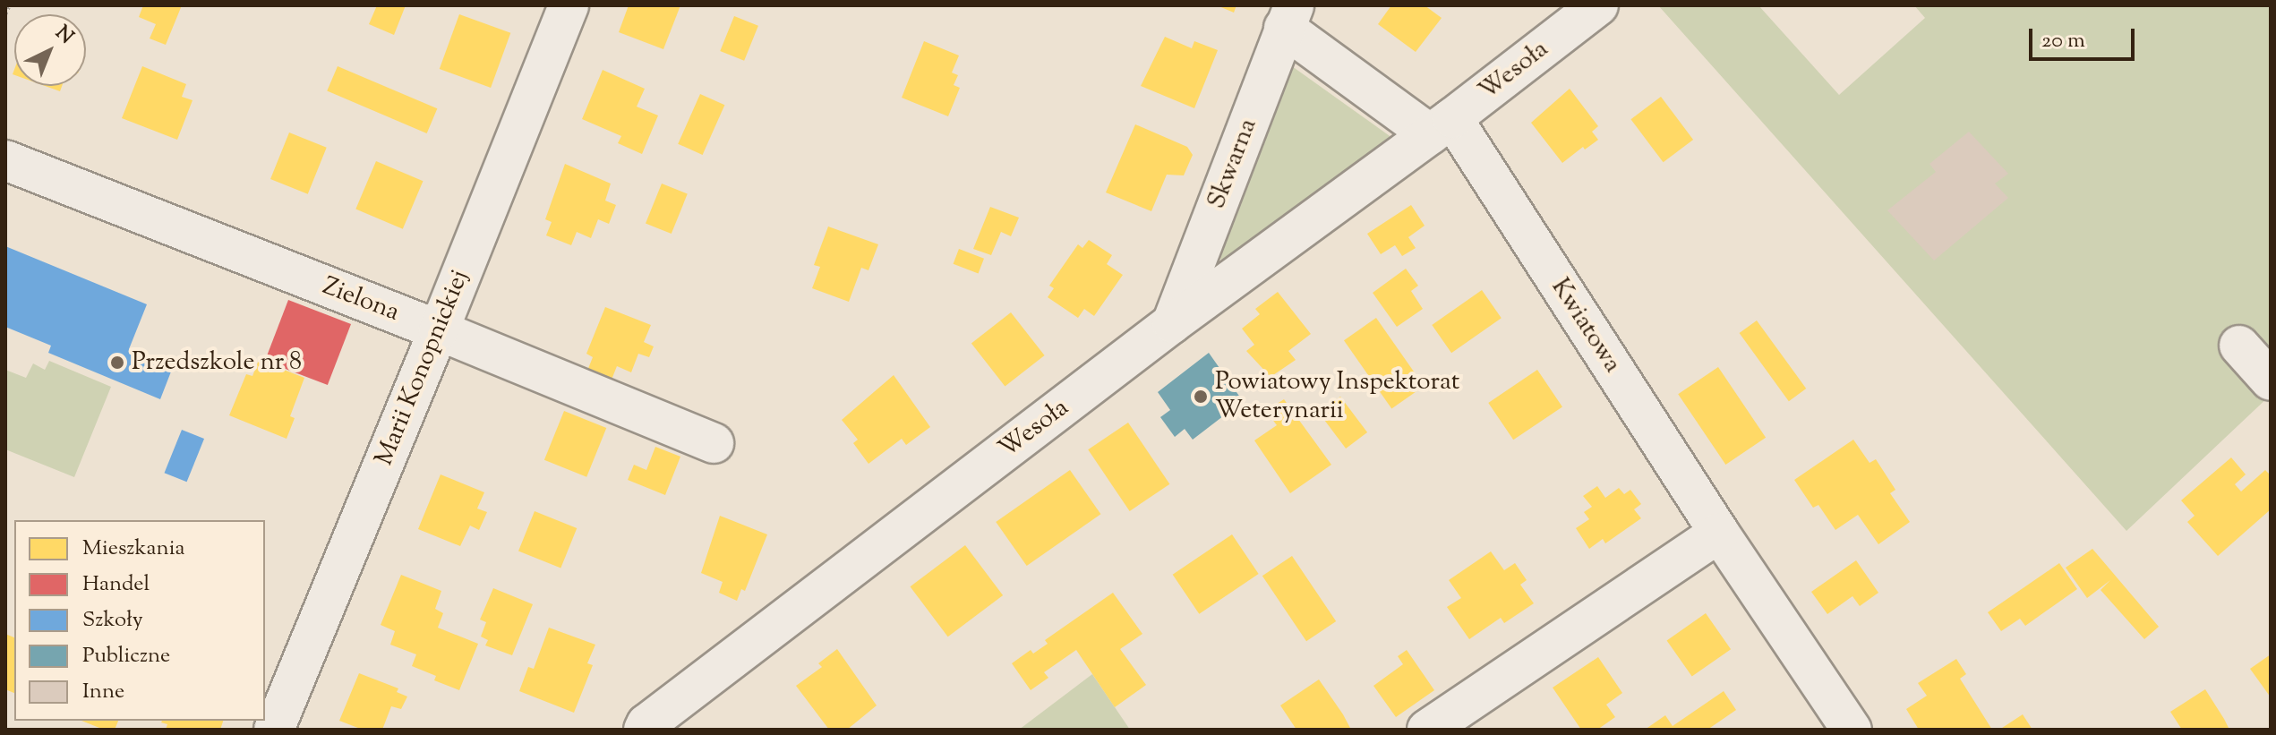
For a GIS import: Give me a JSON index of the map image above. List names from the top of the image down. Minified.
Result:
{"streets":{"street":["Wesoła","Skwarna","Zielona","Kwiatowa","Marii Konopnickiej"]},"crossings":[["Wesoła","Skwarna"],["Wesoła","Kwiatowa"],["Zielona","Marii Konopnickiej"]],"places":["Przedszkole nr 8","Powiatowy Inspektorat Weterynarii"],"legend":["Mieszkania","Handel","Szkoły","Publiczne","Inne"],"scale_bar":"20 m","north":"top right"}
